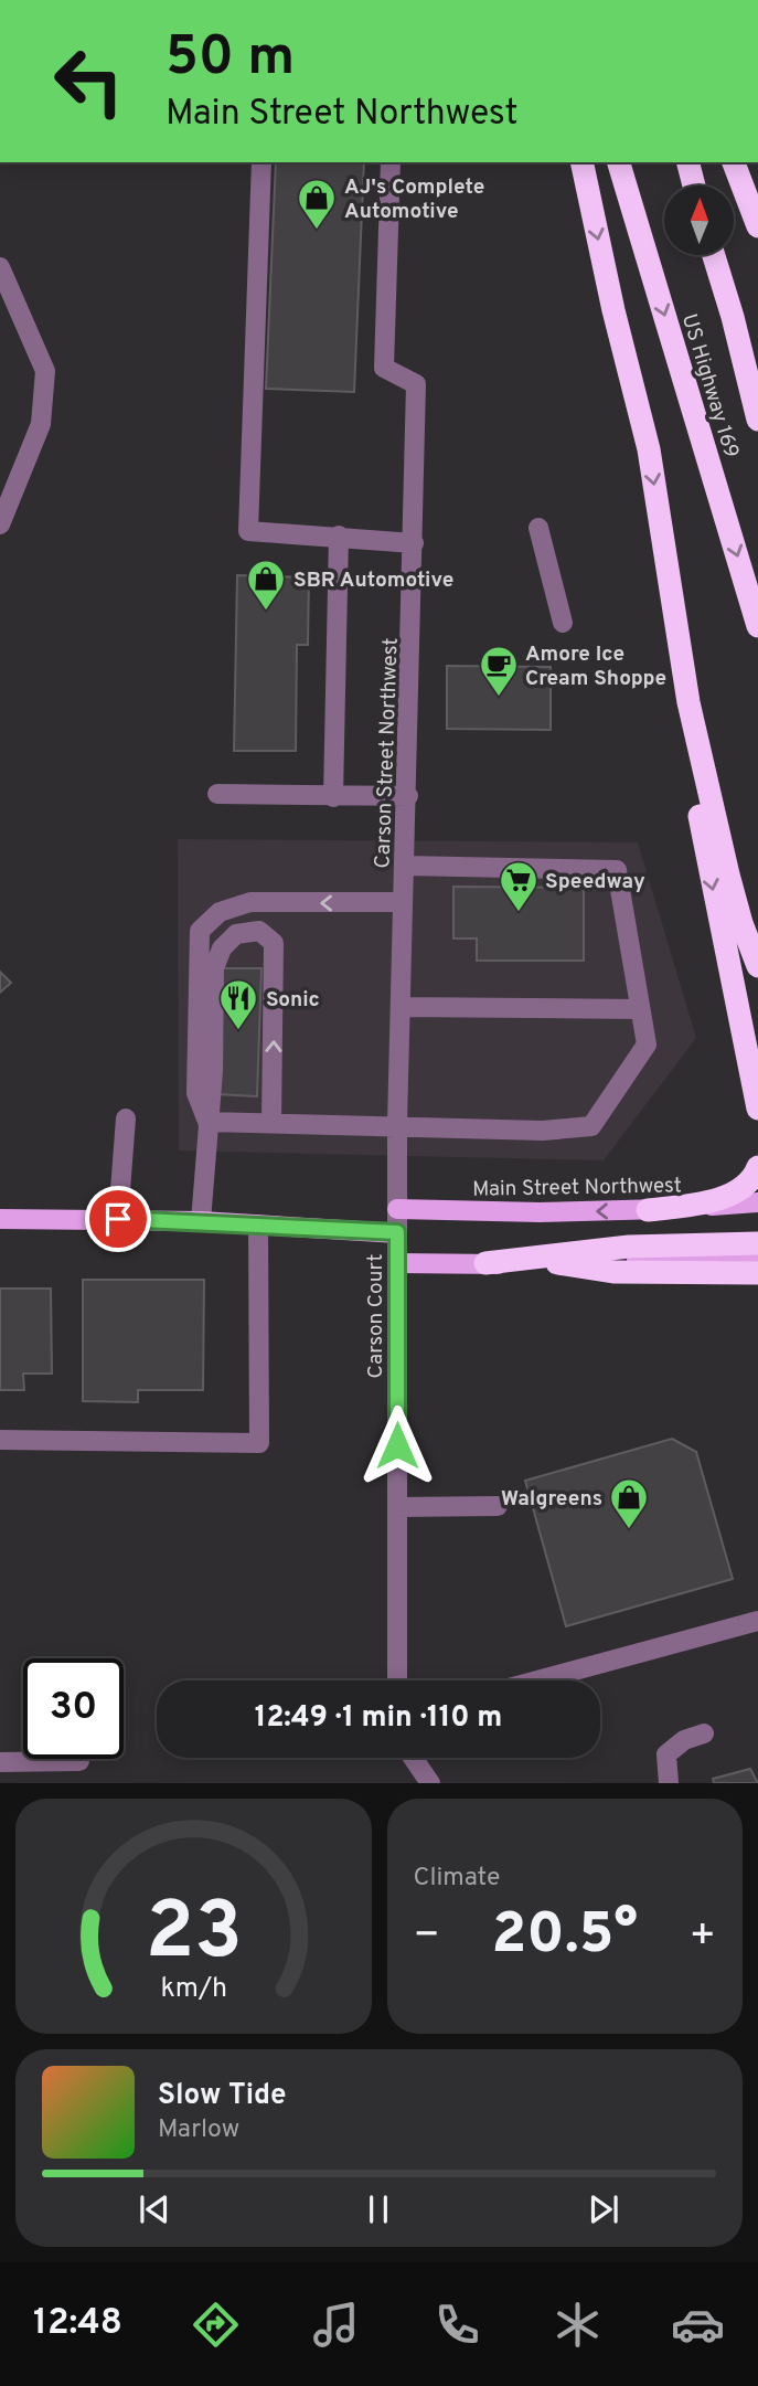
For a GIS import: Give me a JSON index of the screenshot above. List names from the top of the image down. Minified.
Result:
{"streets":{"highway":["US Highway 169"],"main road":["Main Street Northwest"],"street":["Carson Street Northwest","Carson Court"]},"crossings":[["Carson Street Northwest","Carson Court"],["Main Street Northwest","Carson Court"]],"places":{"shop":["AJ's Complete Automotive","SBR Automotive","Walgreens"],"cafe":["Amore Ice Cream Shoppe"],"supermarket":["Speedway"],"restaurant":["Sonic"]},"north":"top","page":{"turn":["50 m","Main Street Northwest"],"limit":"30","trip":"12:49 · 1 min · 110 m","tile":"Climate","heat":["−","20.5°","+"],"song":["Slow Tide","Marlow"],"tabs":"12:48","gauge":["23","km/h"]}}
